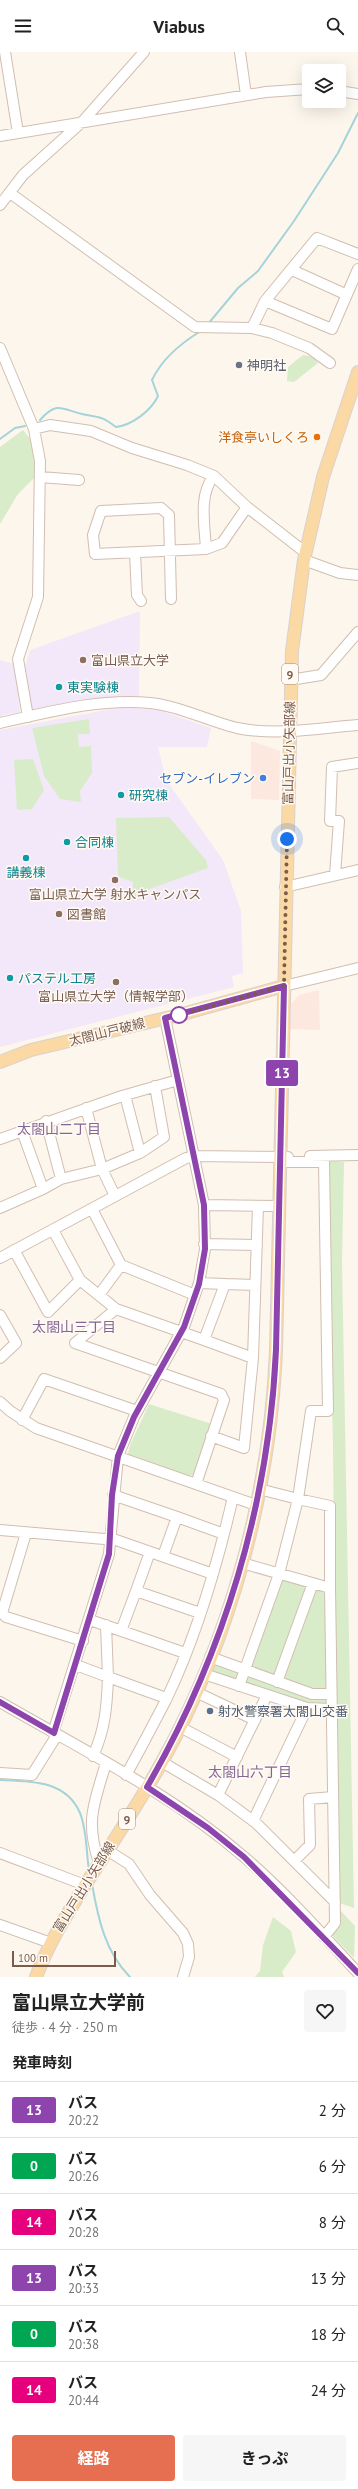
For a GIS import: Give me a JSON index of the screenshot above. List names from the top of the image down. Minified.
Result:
{"streets":{"main road":["9","富山戸出小矢部線","太閤山戸破線"]},"crossings":[["富山戸出小矢部線","太閤山戸破線"]],"districts":["太閤山二丁目","太閤山三丁目","太閤山六丁目"],"places":["神明社","洋食亭いしくろ","富山県立大学","東実験棟","セブン-イレブン","研究棟","合同棟","講義棟","富山県立大学 射水キャンパス","図書館","パステル工房","富山県立大学（情報学部）","射水警察署太閤山交番"],"lines":["bus line 13"],"scale_bar":"100 m","page":{"header":"Viabus","on_map":"13","scale":"100 m","heading":[["富山県立大学前","徒歩 · 4 分 · 250 m"],"発車時刻"],"list":[{"mark":"13","name":"バス","note":"20:22","value":"2 分"},{"mark":"0","name":"バス","note":"20:26","value":"6 分"},{"mark":"14","name":"バス","note":"20:28","value":"8 分"},{"mark":"13","name":"バス","note":"20:33","value":"13 分"},{"mark":"0","name":"バス","note":"20:38","value":"18 分"},{"mark":"14","name":"バス","note":"20:44","value":"24 分"}],"buttons":["経路","きっぷ"]}}
